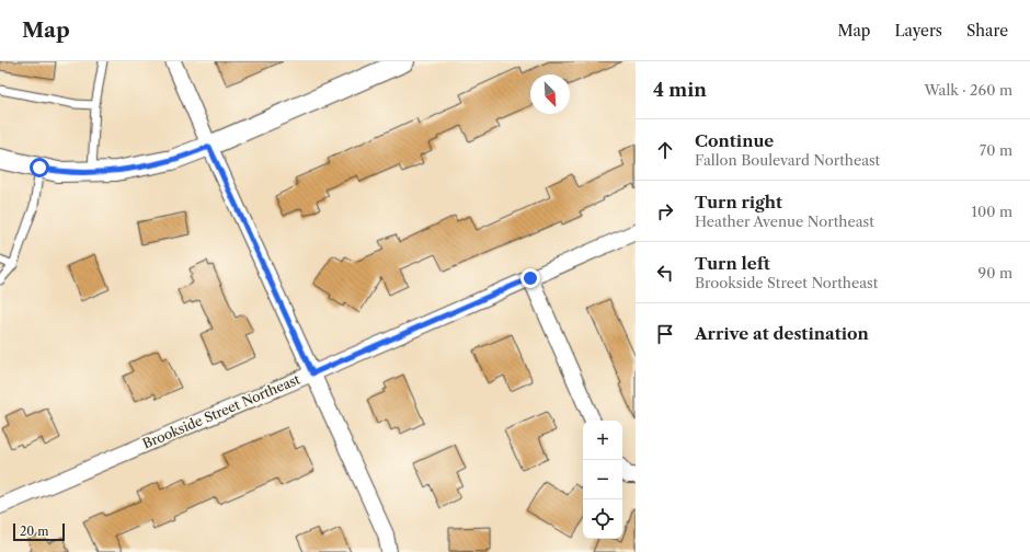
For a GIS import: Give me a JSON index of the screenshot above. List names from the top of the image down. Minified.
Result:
{"streets":{"street":["Brookside Street Northeast"]},"scale_bar":"20 m","north":"bottom right","page":{"header":"Map","nav":["Map","Layers","Share"],"heading":["4 min","Walk · 260 m"],"list":[["Continue","Fallon Boulevard Northeast","70 m"],["Turn right","Heather Avenue Northeast","100 m"],["Turn left","Brookside Street Northeast","90 m"],"Arrive at destination"],"map_buttons":["+","−"],"scale":"20 m"}}
